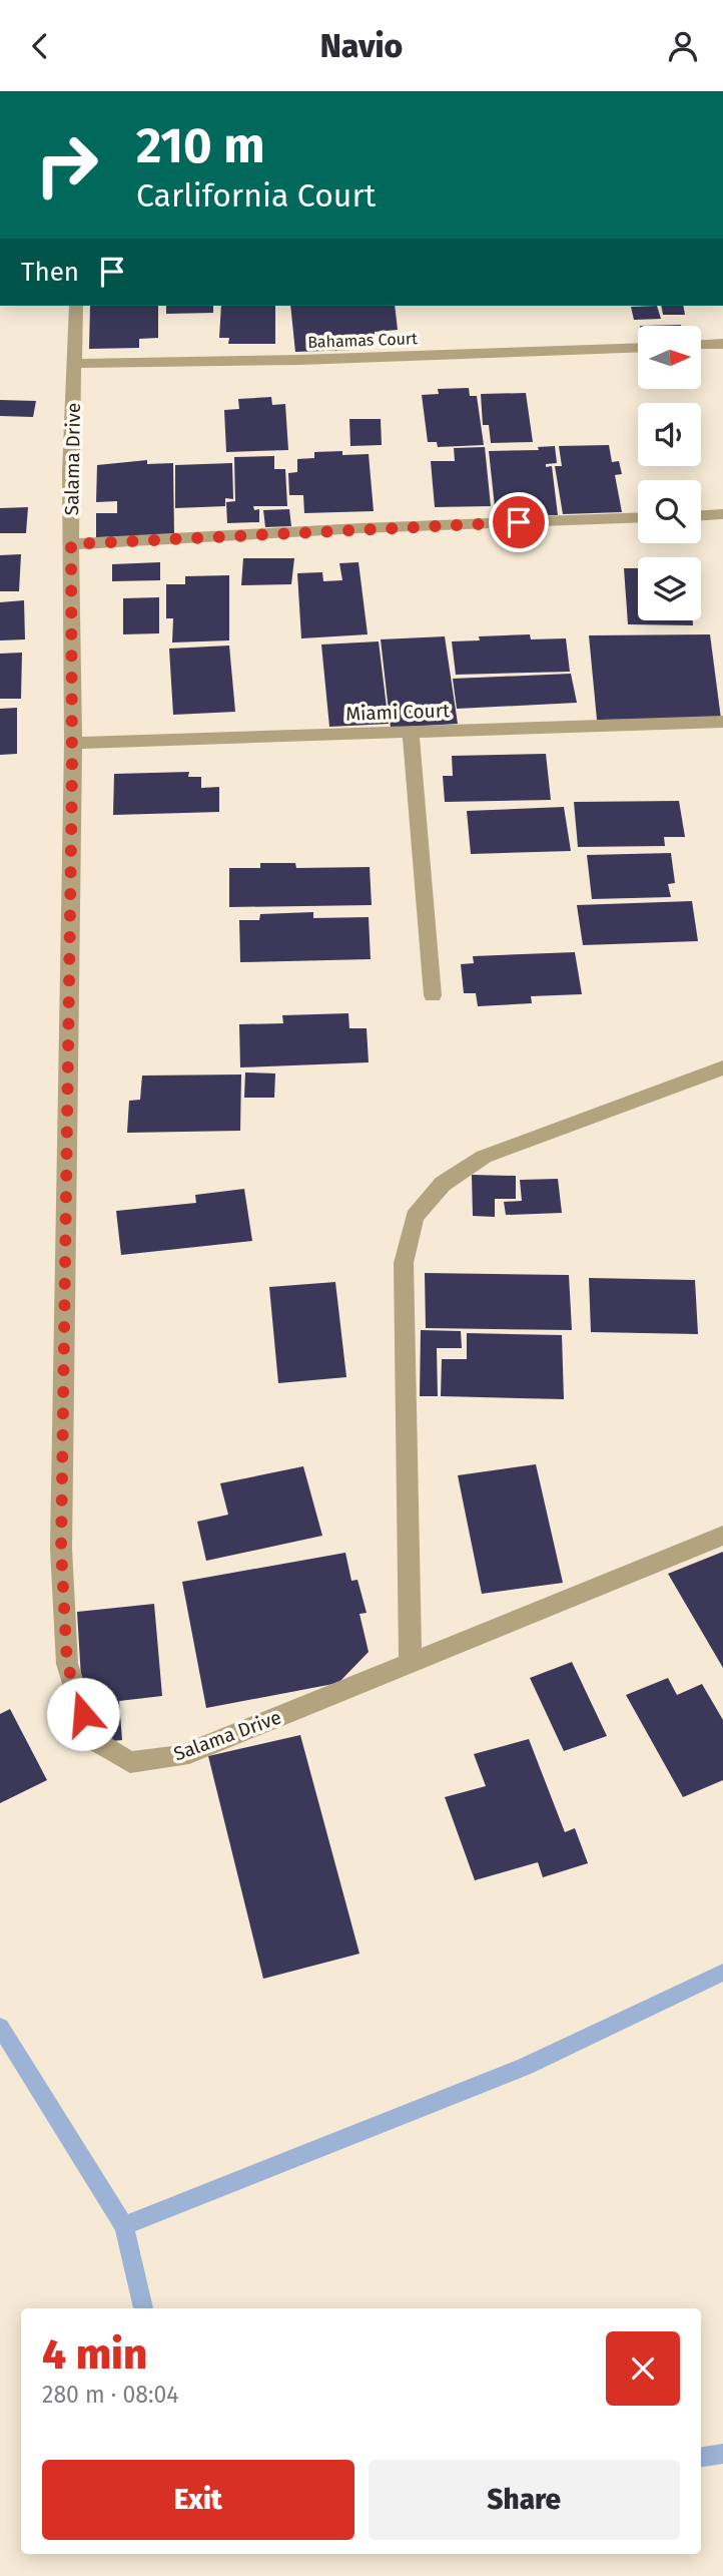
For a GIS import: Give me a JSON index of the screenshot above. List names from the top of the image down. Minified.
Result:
{"streets":{"street":["Bahamas Court","Salama Drive","Miami Court"]},"crossings":[["Bahamas Court","Salama Drive"],["Salama Drive","Miami Court"]],"north":"right","page":{"header":"Navio","turn":["210 m","Carlifornia Court"],"then":"Then","heading":["4 min","280 m · 08:04"],"buttons":["Exit","Share"]}}
